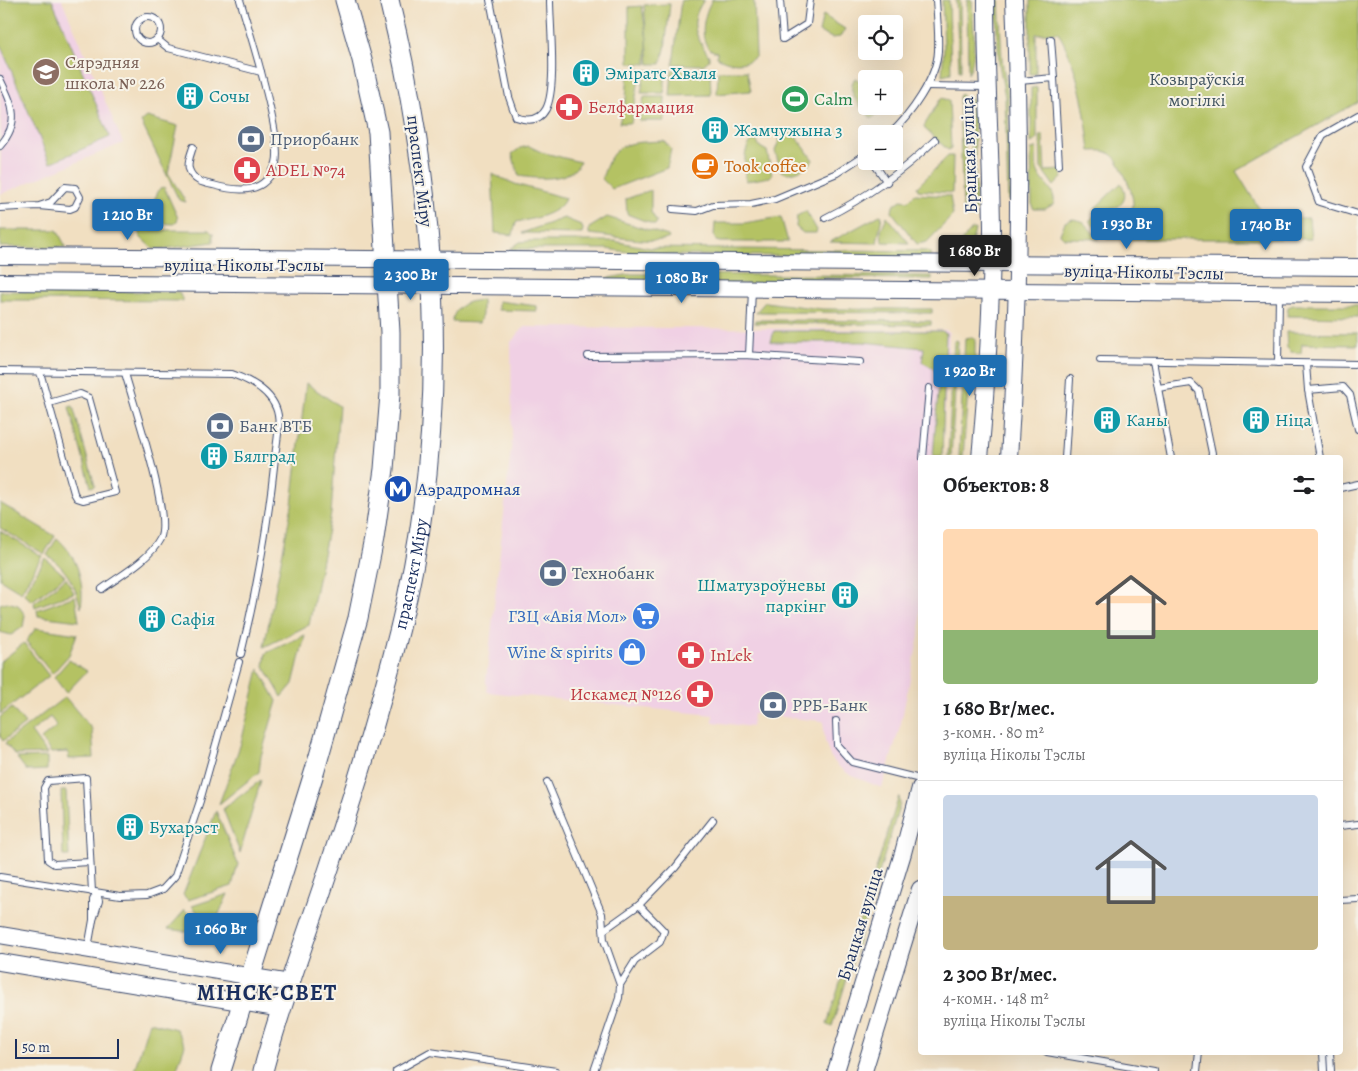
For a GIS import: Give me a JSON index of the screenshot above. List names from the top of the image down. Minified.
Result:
{"streets":{"main road":["Брацкая вуліца","праспект Міру","вуліца Ніколы Тэслы"]},"crossings":[["Брацкая вуліца","вуліца Ніколы Тэслы"],["праспект Міру","вуліца Ніколы Тэслы"]],"districts":["МІНСК-СВЕТ"],"parks":["Козыраўскія могілкі"],"places":{"school or university":["Сярэдняя школа № 226"],"building":["Эміратс Хваля","Сочы","Жамчужына 3","Каны","Ніца","Бялград","Шматузроўневы паркінг","Сафія","Бухарэст"],"sports":["Calm"],"pharmacy":["Белфармация","ADEL №74","InLek","Искамед №126"],"bank":["Приорбанк","Банк ВТБ","Технобанк","РРБ-Банк"],"cafe":["Took coffee"],"metro station":["Аэрадромная"],"supermarket":["ГЗЦ «Авія Мол»"],"shop":["Wine & spirits"]},"scale_bar":"50 m","page":{"map_buttons":["+","−"],"price":["1 210 Br","1 930 Br","1 740 Br","1 680 Br","2 300 Br","1 080 Br","1 920 Br","1 060 Br"],"heading":"Объектов: 8","list":[{"name":"1 680 Br/мес.","note":"3-комн. · 80 m² · вуліца Ніколы Тэслы"},{"name":"2 300 Br/мес.","note":"4-комн. · 148 m² · вуліца Ніколы Тэслы"}],"scale":"50 m"}}
